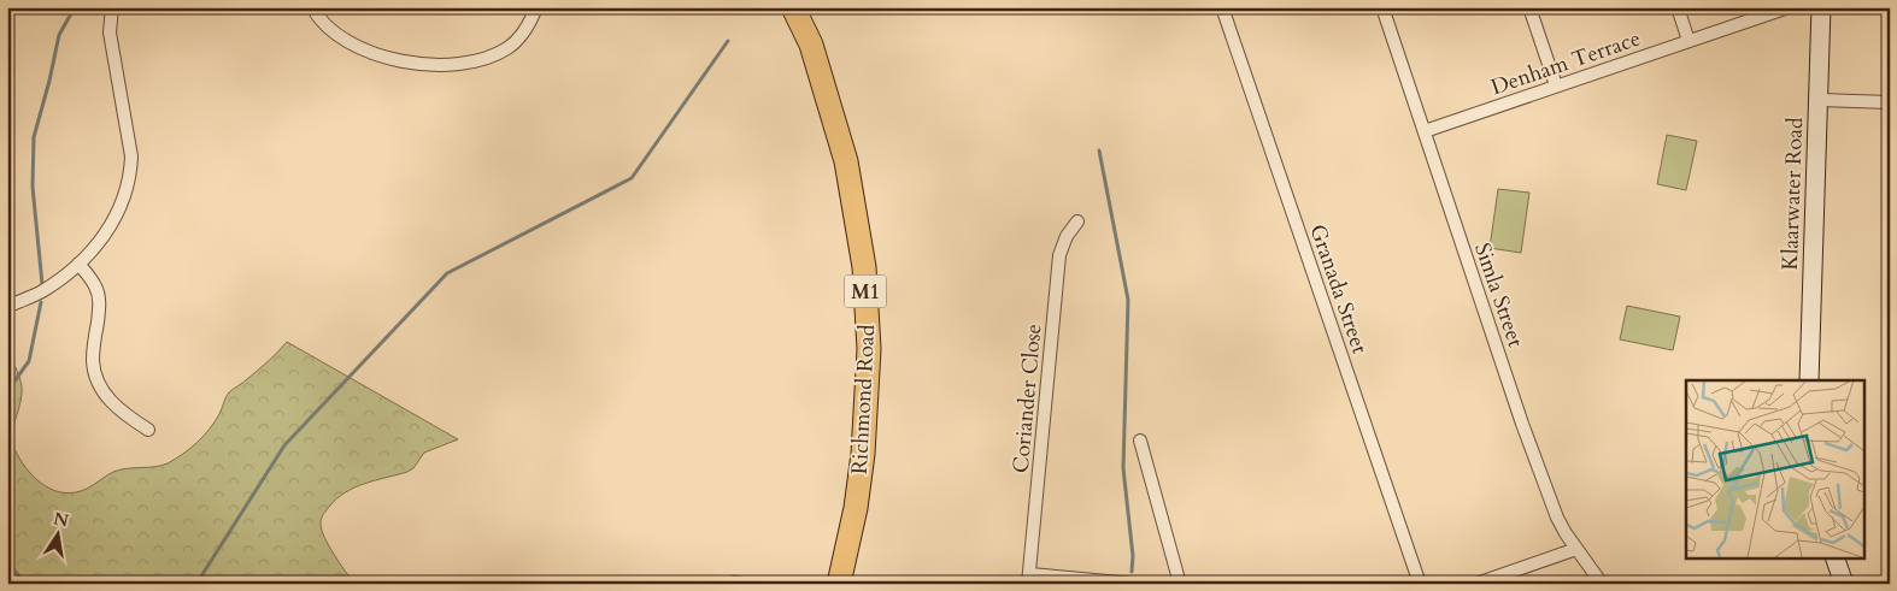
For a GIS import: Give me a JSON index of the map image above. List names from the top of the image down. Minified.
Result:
{"streets":{"highway":["M1","Richmond Road"],"street":["Denham Terrace","Klaarwater Road","Granada Street","Simla Street","Coriander Close"]},"crossings":[["Denham Terrace","Simla Street"]],"north":"top"}
